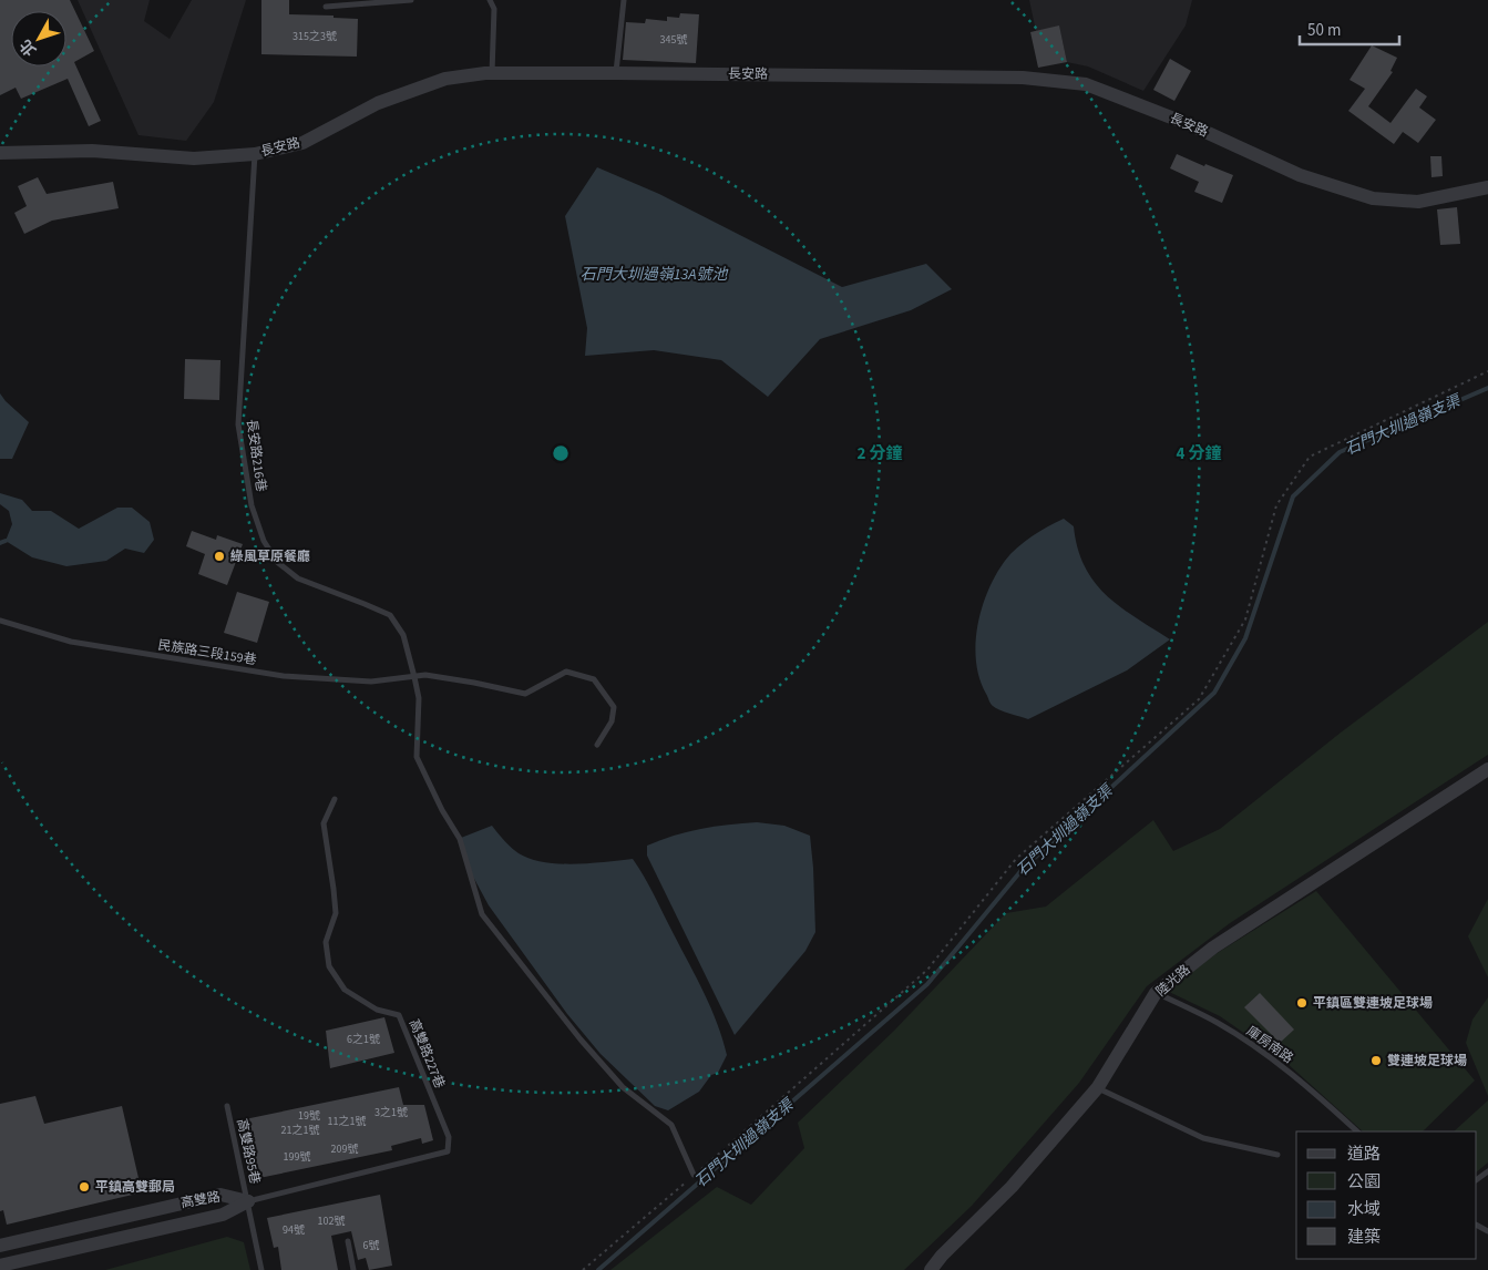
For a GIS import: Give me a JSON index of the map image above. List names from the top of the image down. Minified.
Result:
{"streets":{"street":["長安路","陸光路","高雙路"],"lane":["長安路216巷","民族路三段159巷","庫房南路","高雙路227巷","高雙路95巷"]},"crossings":[["長安路","長安路216巷"],["長安路216巷","民族路三段159巷"],["陸光路","庫房南路"],["高雙路227巷","高雙路95巷"],["高雙路227巷","高雙路"],["高雙路95巷","高雙路"]],"water":["石門大圳過嶺13A號池","石門大圳過嶺支渠"],"places":["綠風草原餐廳","平鎮區雙連坡足球場","雙連坡足球場","平鎮高雙郵局"],"house_numbers":["315之3號","345號","6之1號","3之1號","19號","11之1號","21之1號","209號","199號","102號","94號","6號"],"legend":["道路","公園","水域","建築"],"scale_bar":"50 m","north":"bottom left","rings":["2 分鐘","4 分鐘"]}
